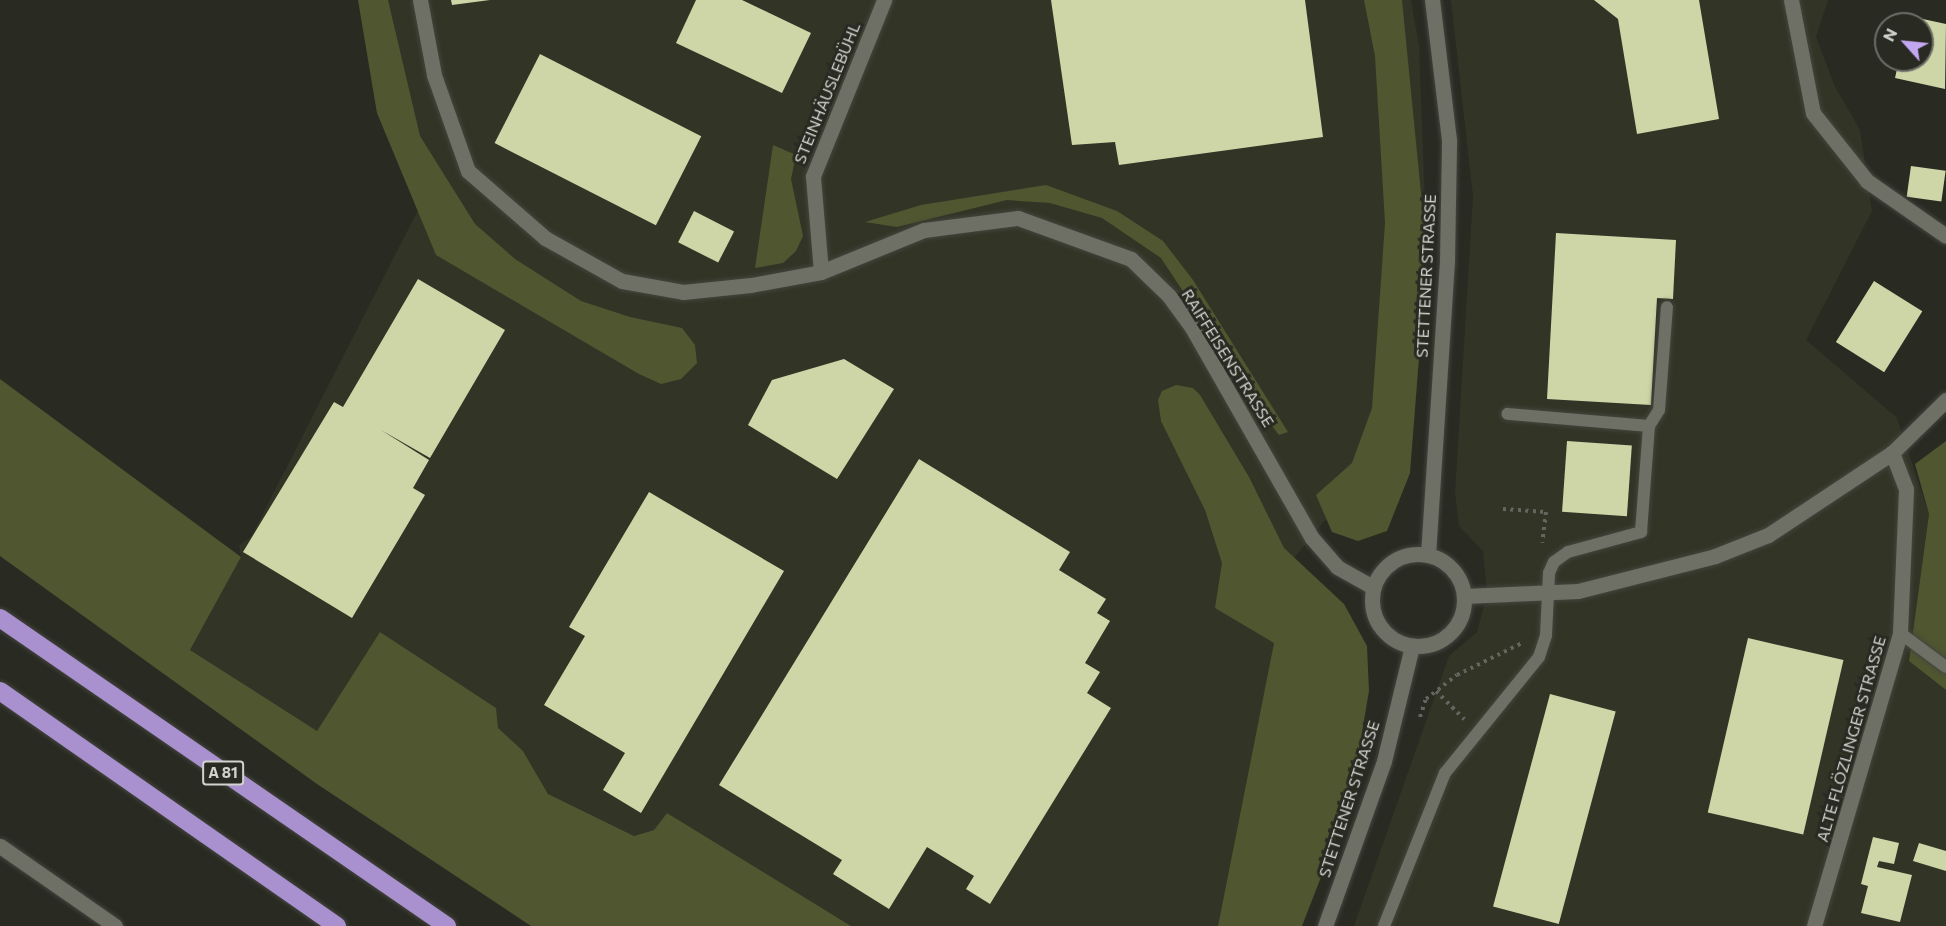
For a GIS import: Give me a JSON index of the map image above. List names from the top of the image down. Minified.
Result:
{"streets":{"highway":["A 81"],"street":["STEINHÄUSLEBÜHL","STETTENER STRASSE","RAIFFEISENSTRASSE","ALTE FLÖZLINGER STRASSE"]},"crossings":[["STEINHÄUSLEBÜHL","RAIFFEISENSTRASSE"],["STETTENER STRASSE","RAIFFEISENSTRASSE"]],"north":"top left"}
